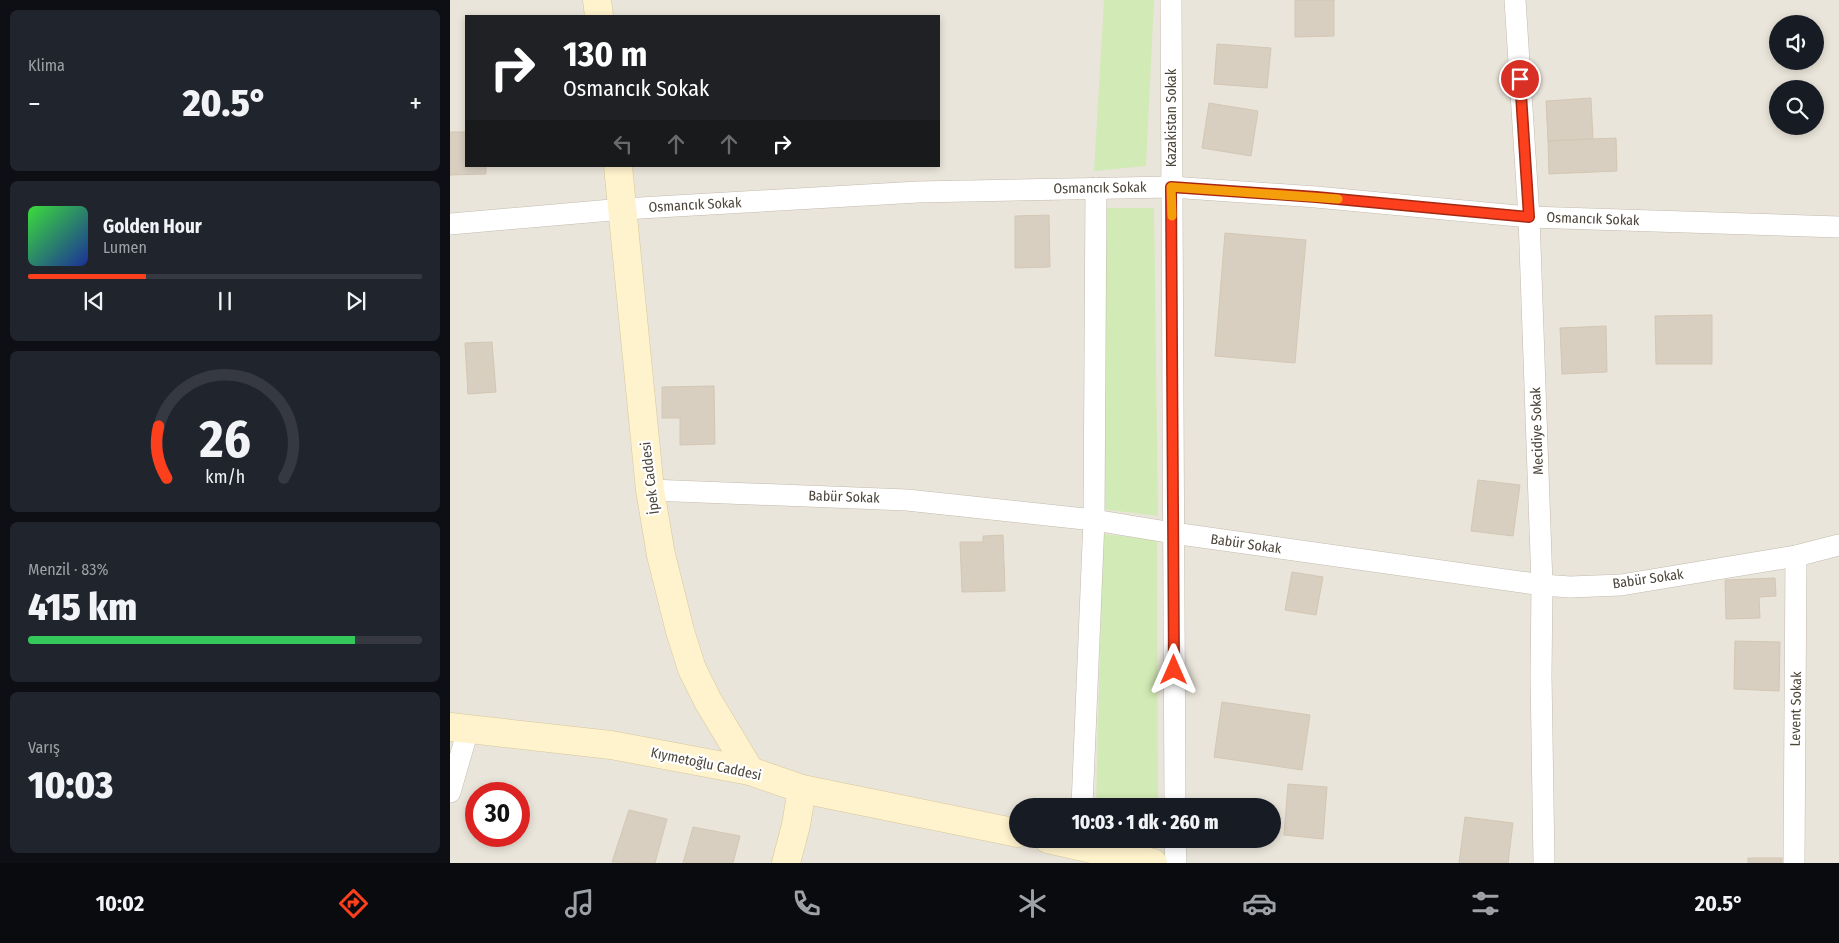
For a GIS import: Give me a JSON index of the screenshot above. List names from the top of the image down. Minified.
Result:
{"streets":{"street":["Kazakistan Sokak","Osmancık Sokak","Mecidiye Sokak","İpek Caddesi","Babür Sokak","Levent Sokak","Kıymetoğlu Caddesi"]},"crossings":[["Kazakistan Sokak","Osmancık Sokak"],["Kazakistan Sokak","Babür Sokak"],["Osmancık Sokak","Mecidiye Sokak"],["Osmancık Sokak","İpek Caddesi"],["Mecidiye Sokak","Babür Sokak"],["İpek Caddesi","Babür Sokak"],["İpek Caddesi","Kıymetoğlu Caddesi"],["Babür Sokak","Levent Sokak"]],"page":{"tile":["Klima",["Menzil · 83%","415 km"],["Varış","10:03"]],"turn":["130 m","Osmancık Sokak"],"heat":["−","20.5°","+"],"song":["Golden Hour","Lumen"],"limit":"30","trip":"10:03 · 1 dk · 260 m","tabs":["10:02","20.5°"],"gauge":["26","km/h"]}}
